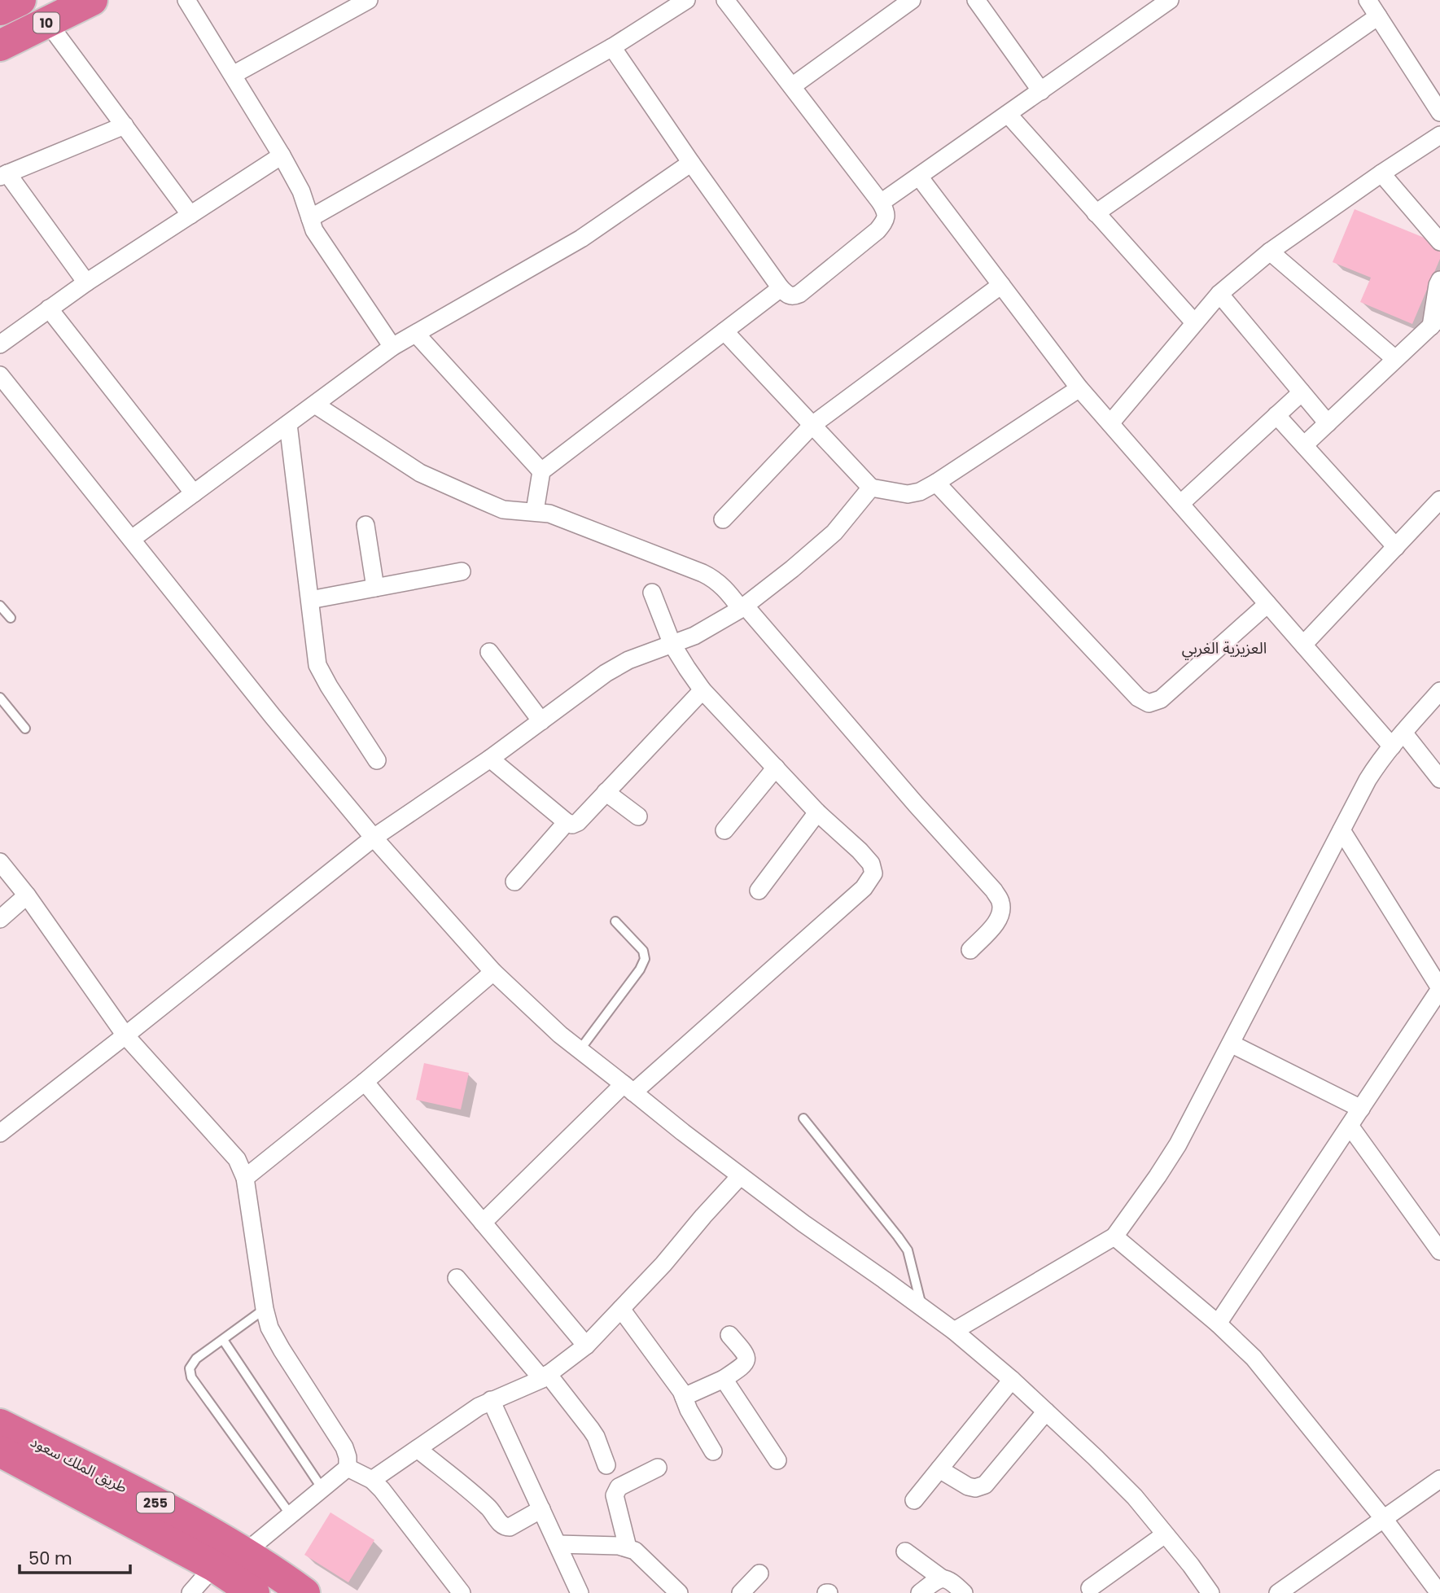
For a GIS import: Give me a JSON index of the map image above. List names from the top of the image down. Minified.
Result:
{"streets":{"highway":["10","طريق الملك سعود","255"]},"districts":["العزيزية الغربي"],"scale_bar":"50 m"}
